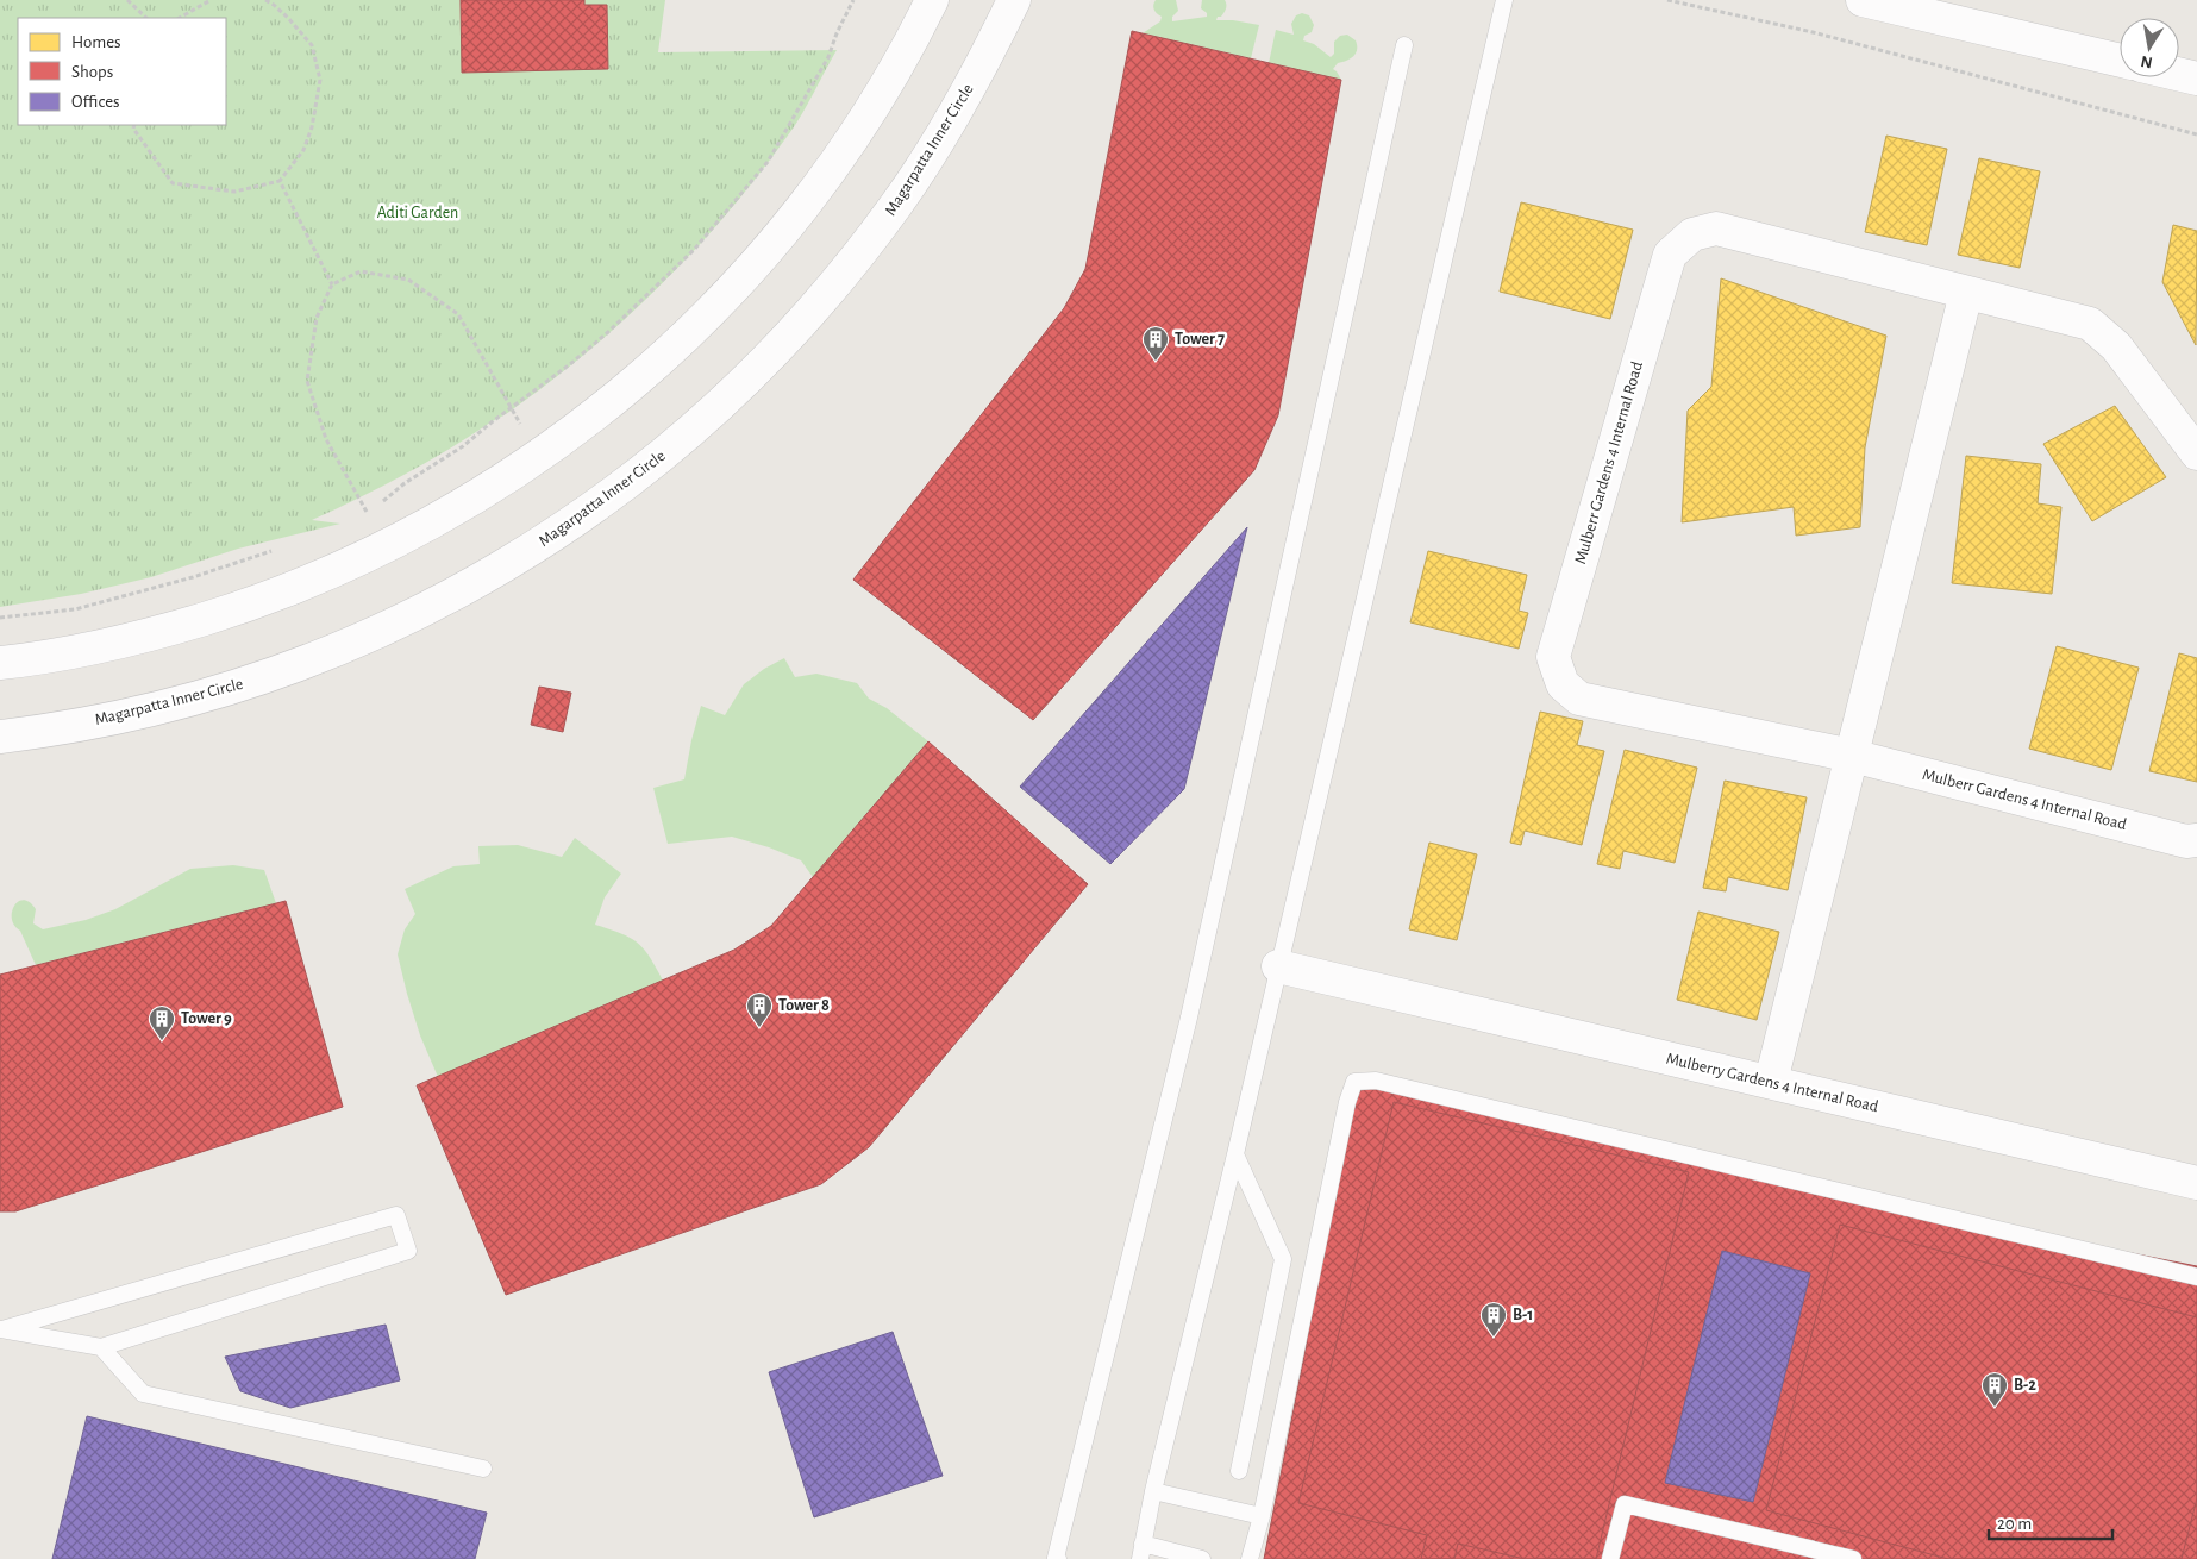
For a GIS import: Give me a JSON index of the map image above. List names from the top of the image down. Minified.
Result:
{"streets":{"street":["Magarpatta Inner Circle","Mulberr Gardens 4 Internal Road","Mulberry Gardens 4 Internal Road"]},"parks":["Aditi Garden"],"places":{"building":["Tower 7","Tower 8","Tower 9","B-1","B-2"]},"legend":["Homes","Shops","Offices"],"scale_bar":"20 m","north":"bottom"}
